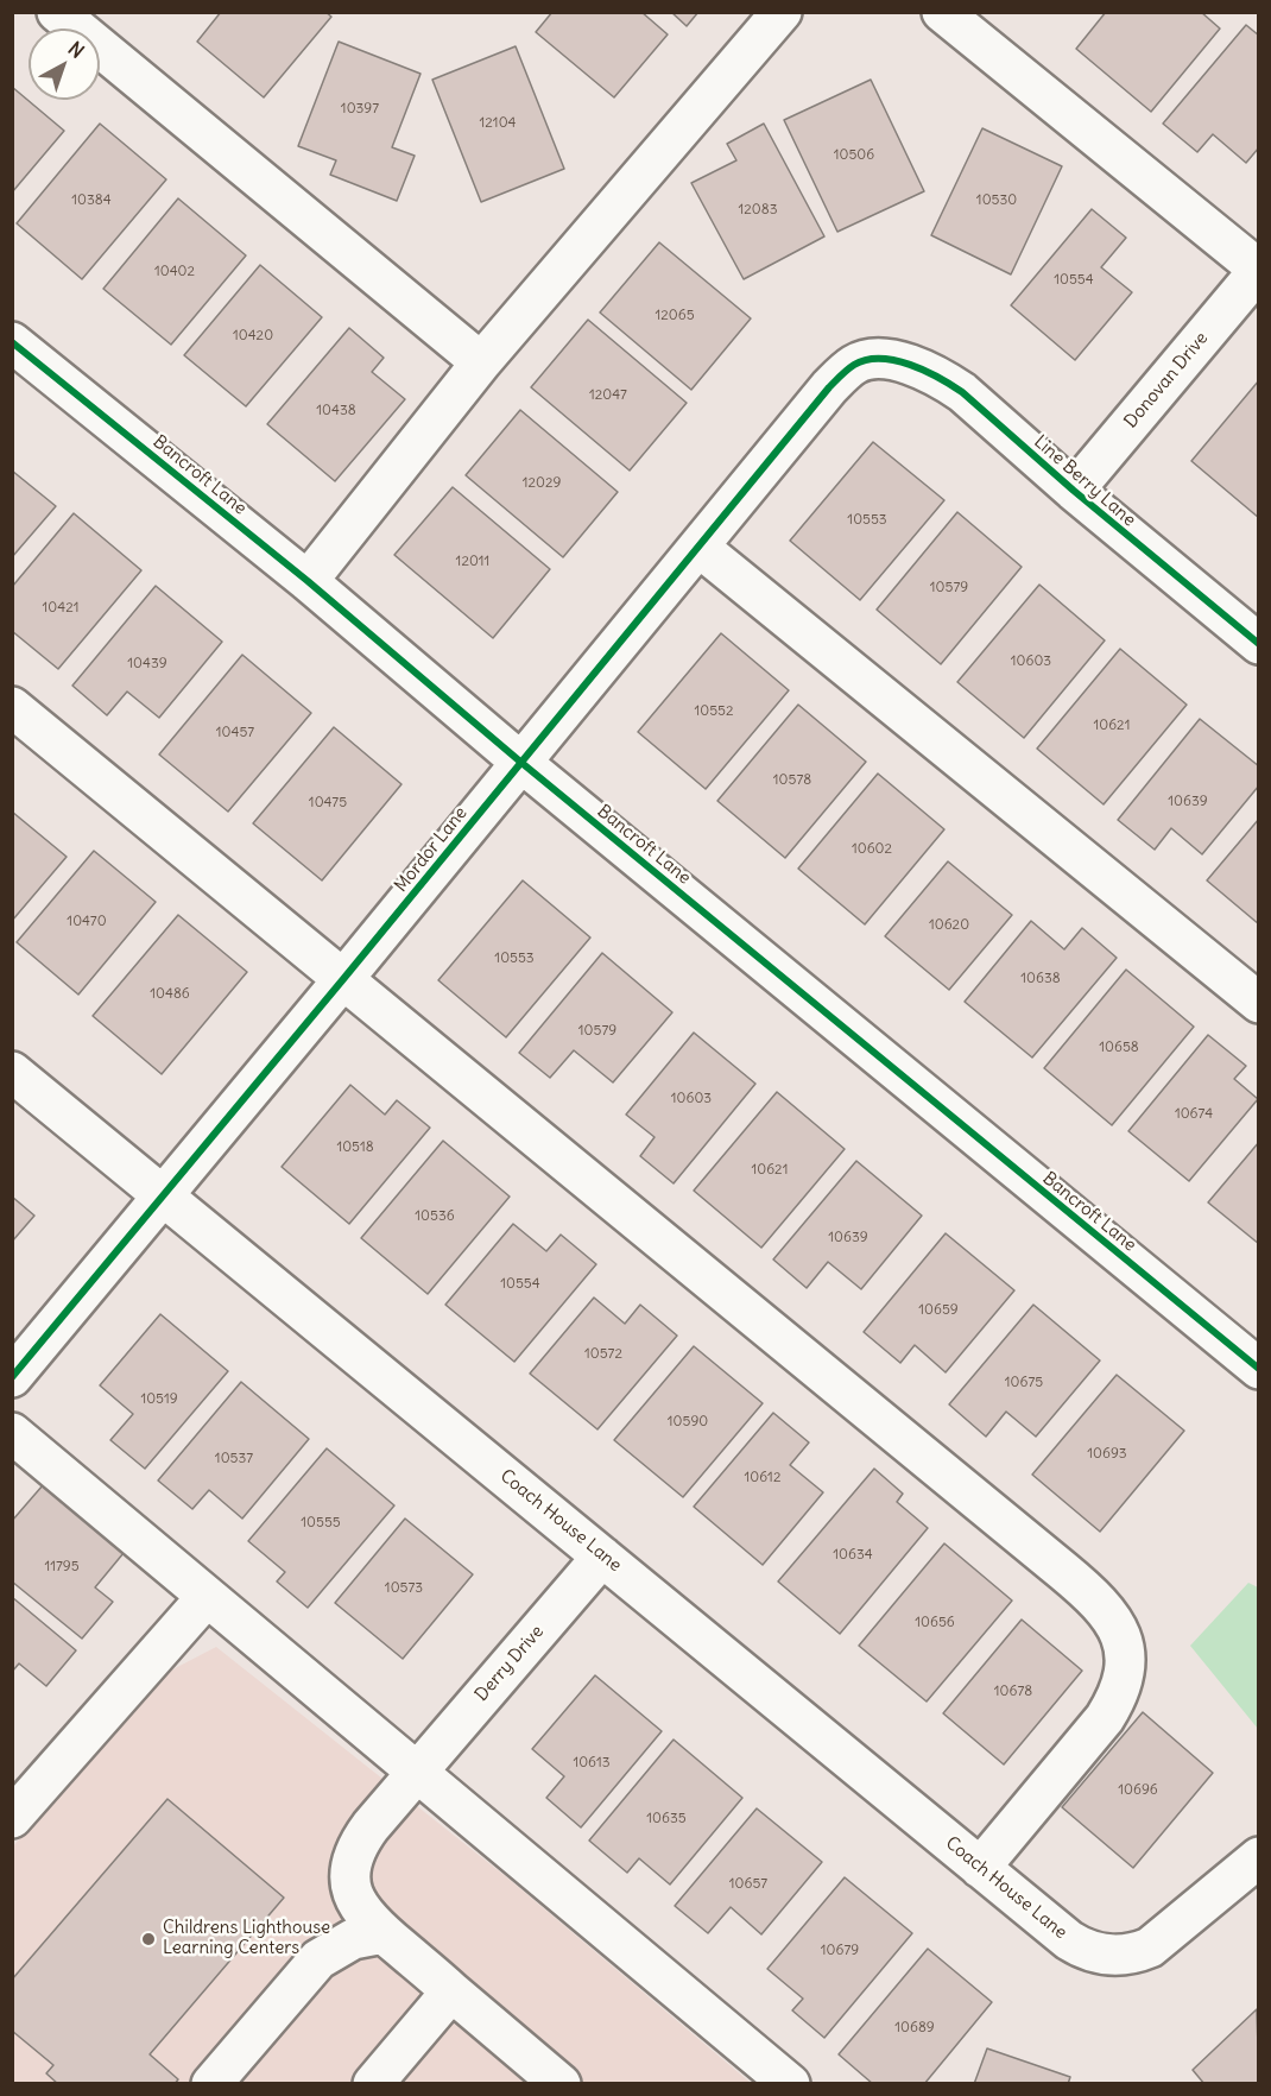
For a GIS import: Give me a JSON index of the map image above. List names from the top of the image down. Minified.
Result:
{"streets":{"street":["Donovan Drive","Bancroft Lane","Line Berry Lane","Mordor Lane","Coach House Lane","Derry Drive"]},"crossings":[["Donovan Drive","Line Berry Lane"],["Bancroft Lane","Mordor Lane"],["Line Berry Lane","Mordor Lane"],["Mordor Lane","Coach House Lane"],["Coach House Lane","Derry Drive"]],"places":["Childrens Lighthouse Learning Centers"],"house_numbers":["10397","12104","10506","10384","10530","12083","10402","10554","12065","10420","12047","10438","12029","10553","12011","10579","10421","10603","10439","10552","10621","10457","10578","10639","10475","10602","10470","10620","10553","10638","10486","10579","10658","10603","10674","10518","10621","10536","10639","10554","10659","10572","10675","10519","10590","10693","10537","10612","10555","10634","11795","10573","10656","10678","10613","10696","10635","10657","10679","10689"],"north":"top right"}
